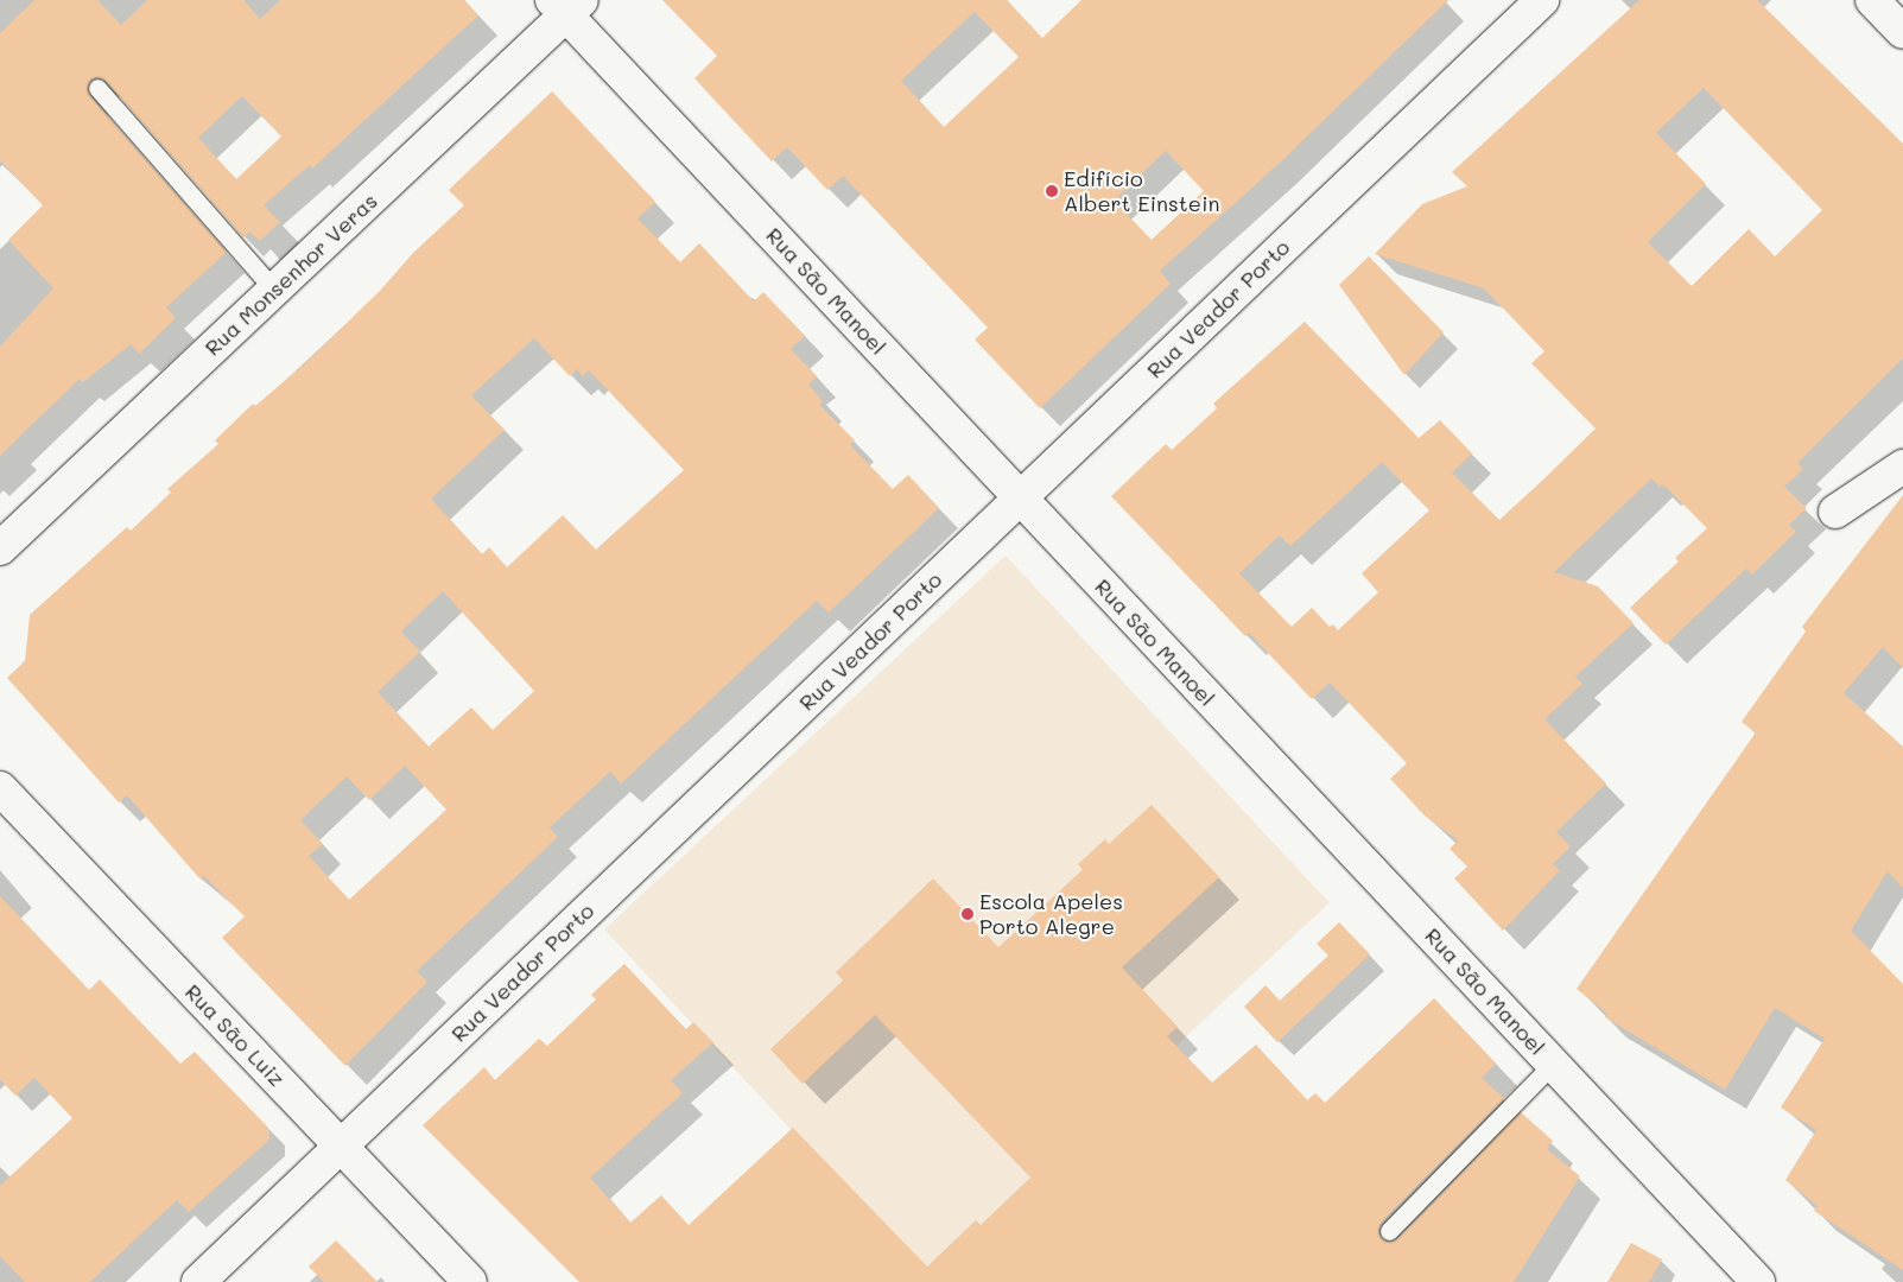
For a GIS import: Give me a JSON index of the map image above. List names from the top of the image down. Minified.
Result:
{"streets":{"street":["Rua Monsenhor Veras","Rua São Manoel","Rua Veador Porto","Rua São Luiz"]},"crossings":[["Rua Monsenhor Veras","Rua São Manoel"],["Rua São Manoel","Rua Veador Porto"],["Rua Veador Porto","Rua São Luiz"]],"places":["Edifício Albert Einstein","Escola Apeles Porto Alegre"]}
